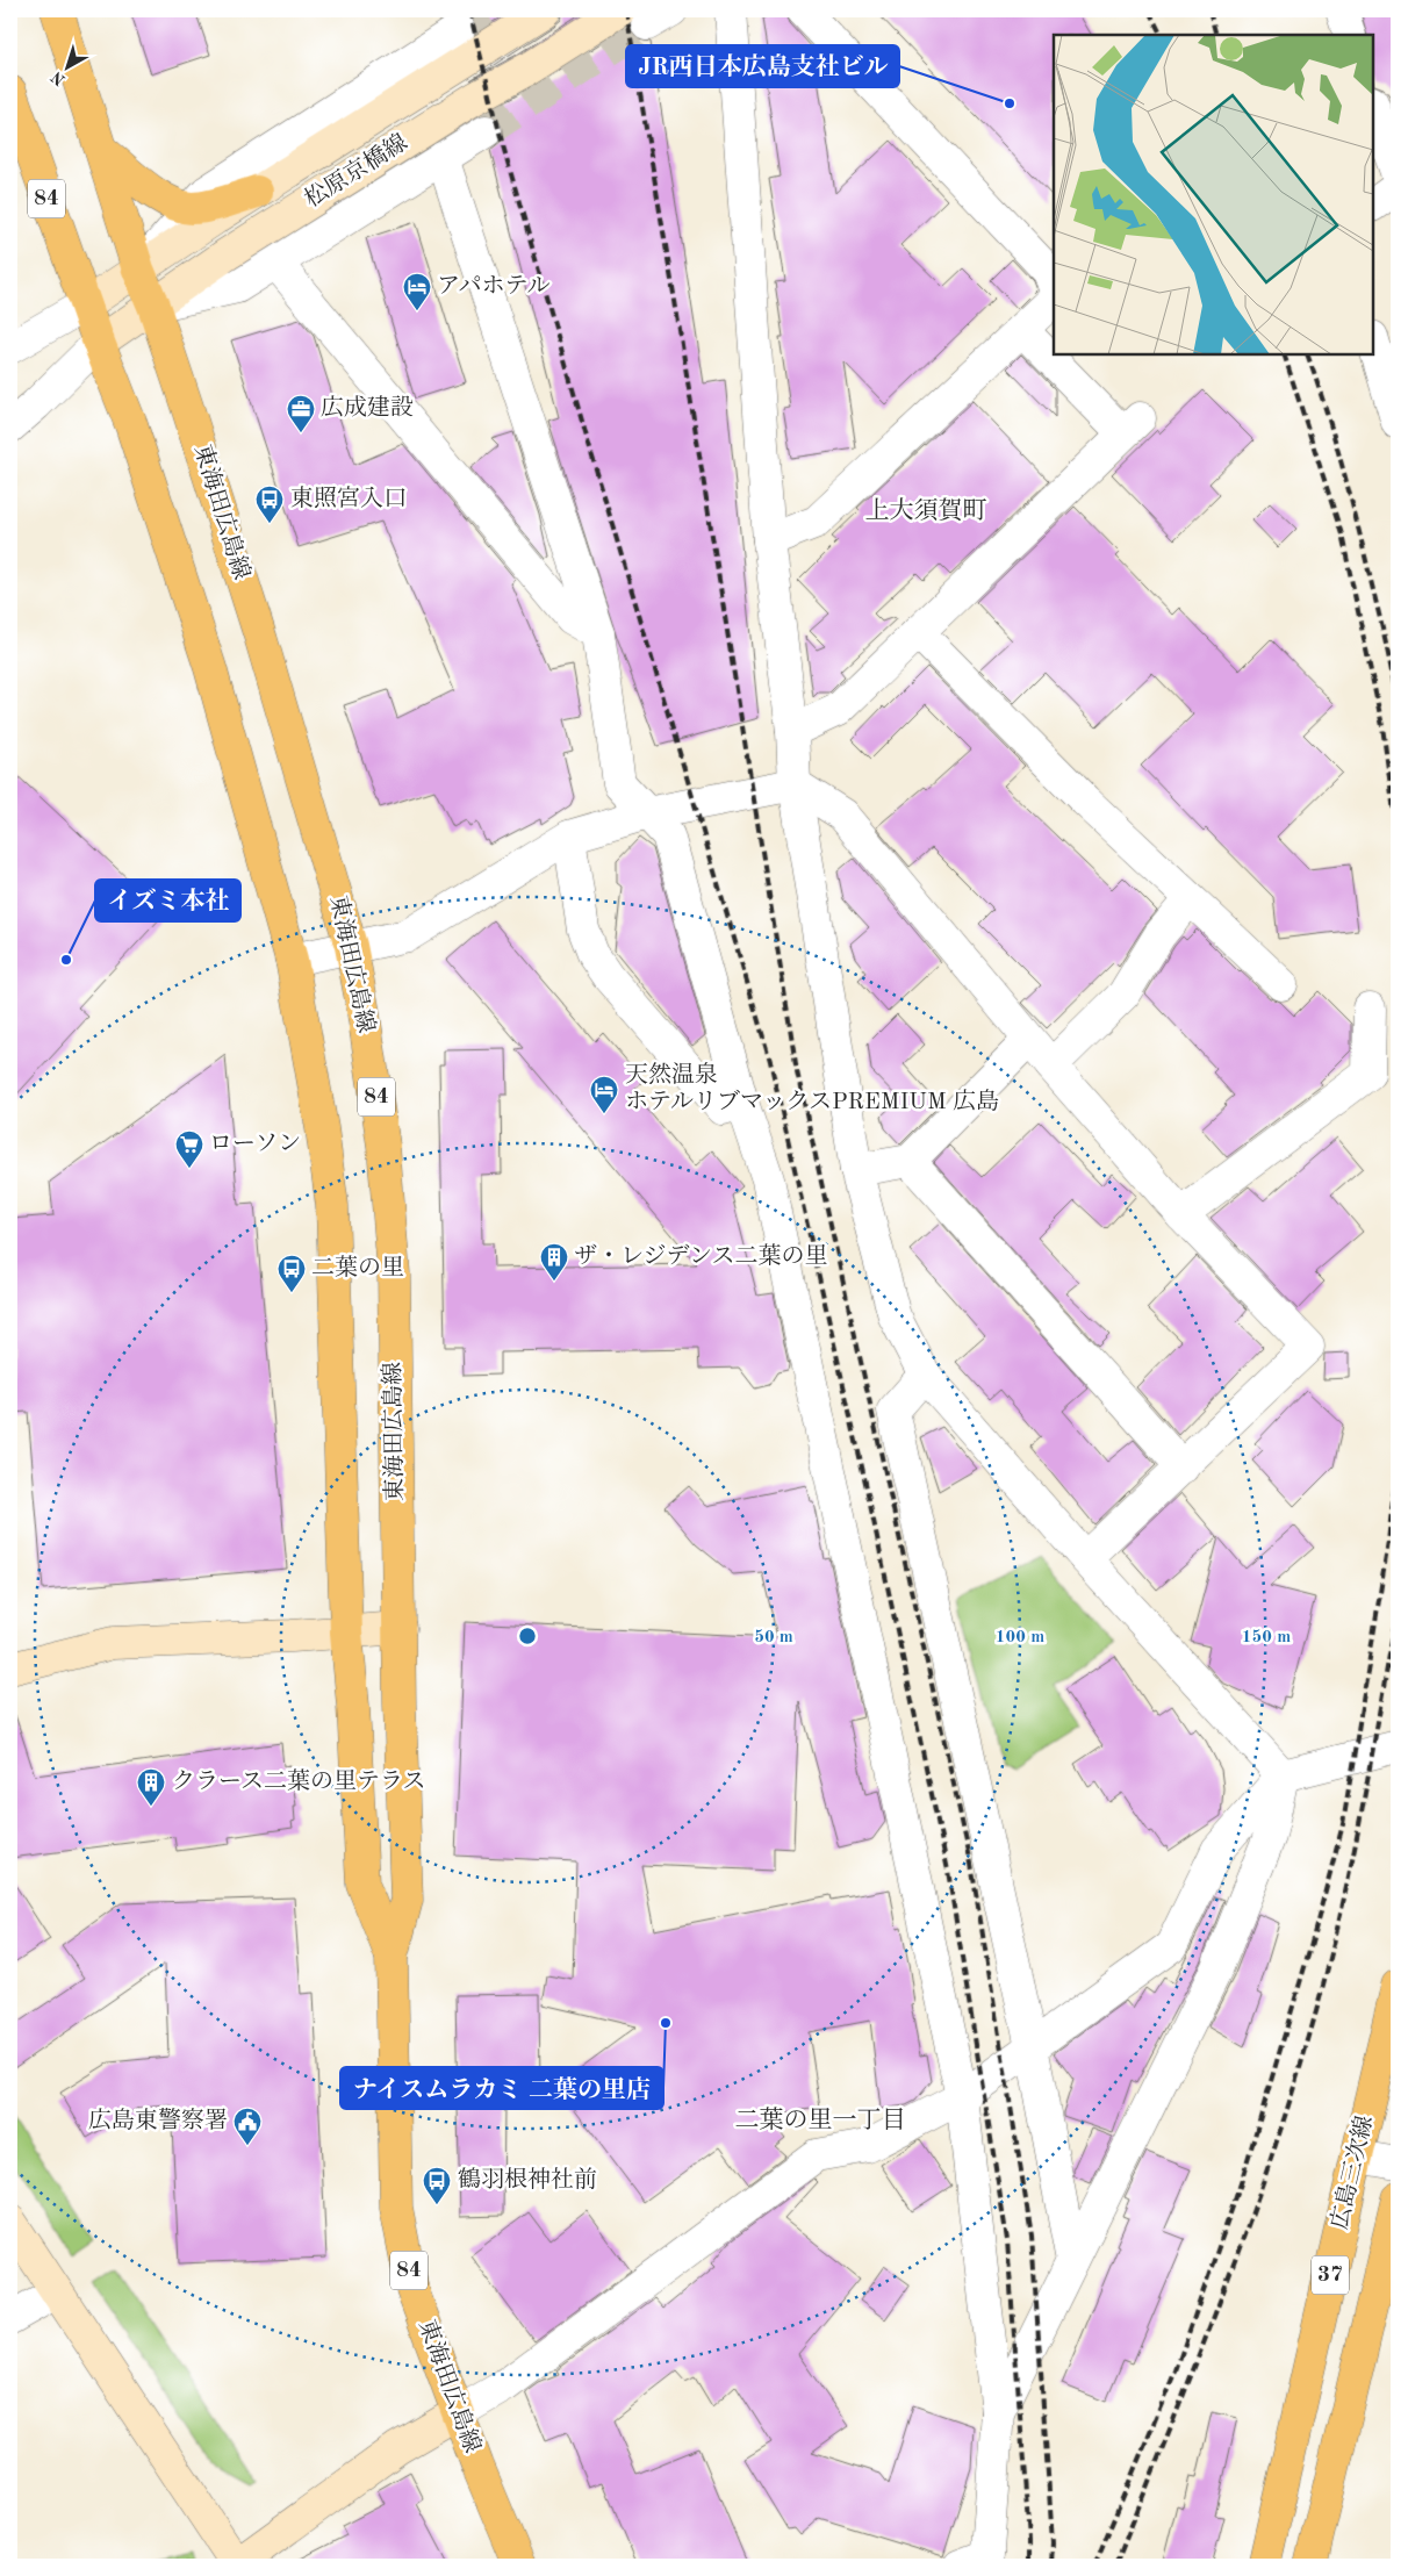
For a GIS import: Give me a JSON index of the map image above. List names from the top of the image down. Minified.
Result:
{"streets":{"main road":["84","東海田広島線","広島三次線","37"],"street":["松原京橋線"]},"crossings":[["松原京橋線","東海田広島線"]],"districts":["上大須賀町","二葉の里一丁目"],"places":{"other":["JR西日本広島支社ビル","イズミ本社","ナイスムラカミ 二葉の里店"],"hotel":["アパホテル","天然温泉 ホテルリブマックスPREMIUM 広島"],"office":["広成建設"],"bus stop":["東照宮入口","二葉の里","鶴羽根神社前"],"supermarket":["ローソン"],"building":["ザ・レジデンス二葉の里","クラース二葉の里テラス"],"public building":["広島東警察署"]},"north":"bottom left","rings":["50 m","100 m","150 m"]}
